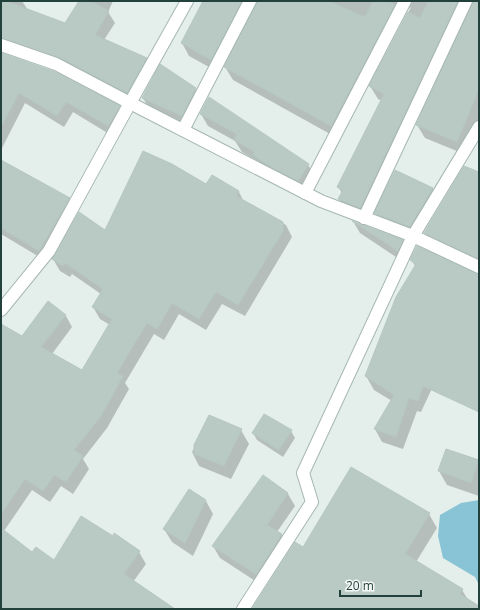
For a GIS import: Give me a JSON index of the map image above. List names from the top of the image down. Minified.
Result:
{"scale_bar":"20 m"}
